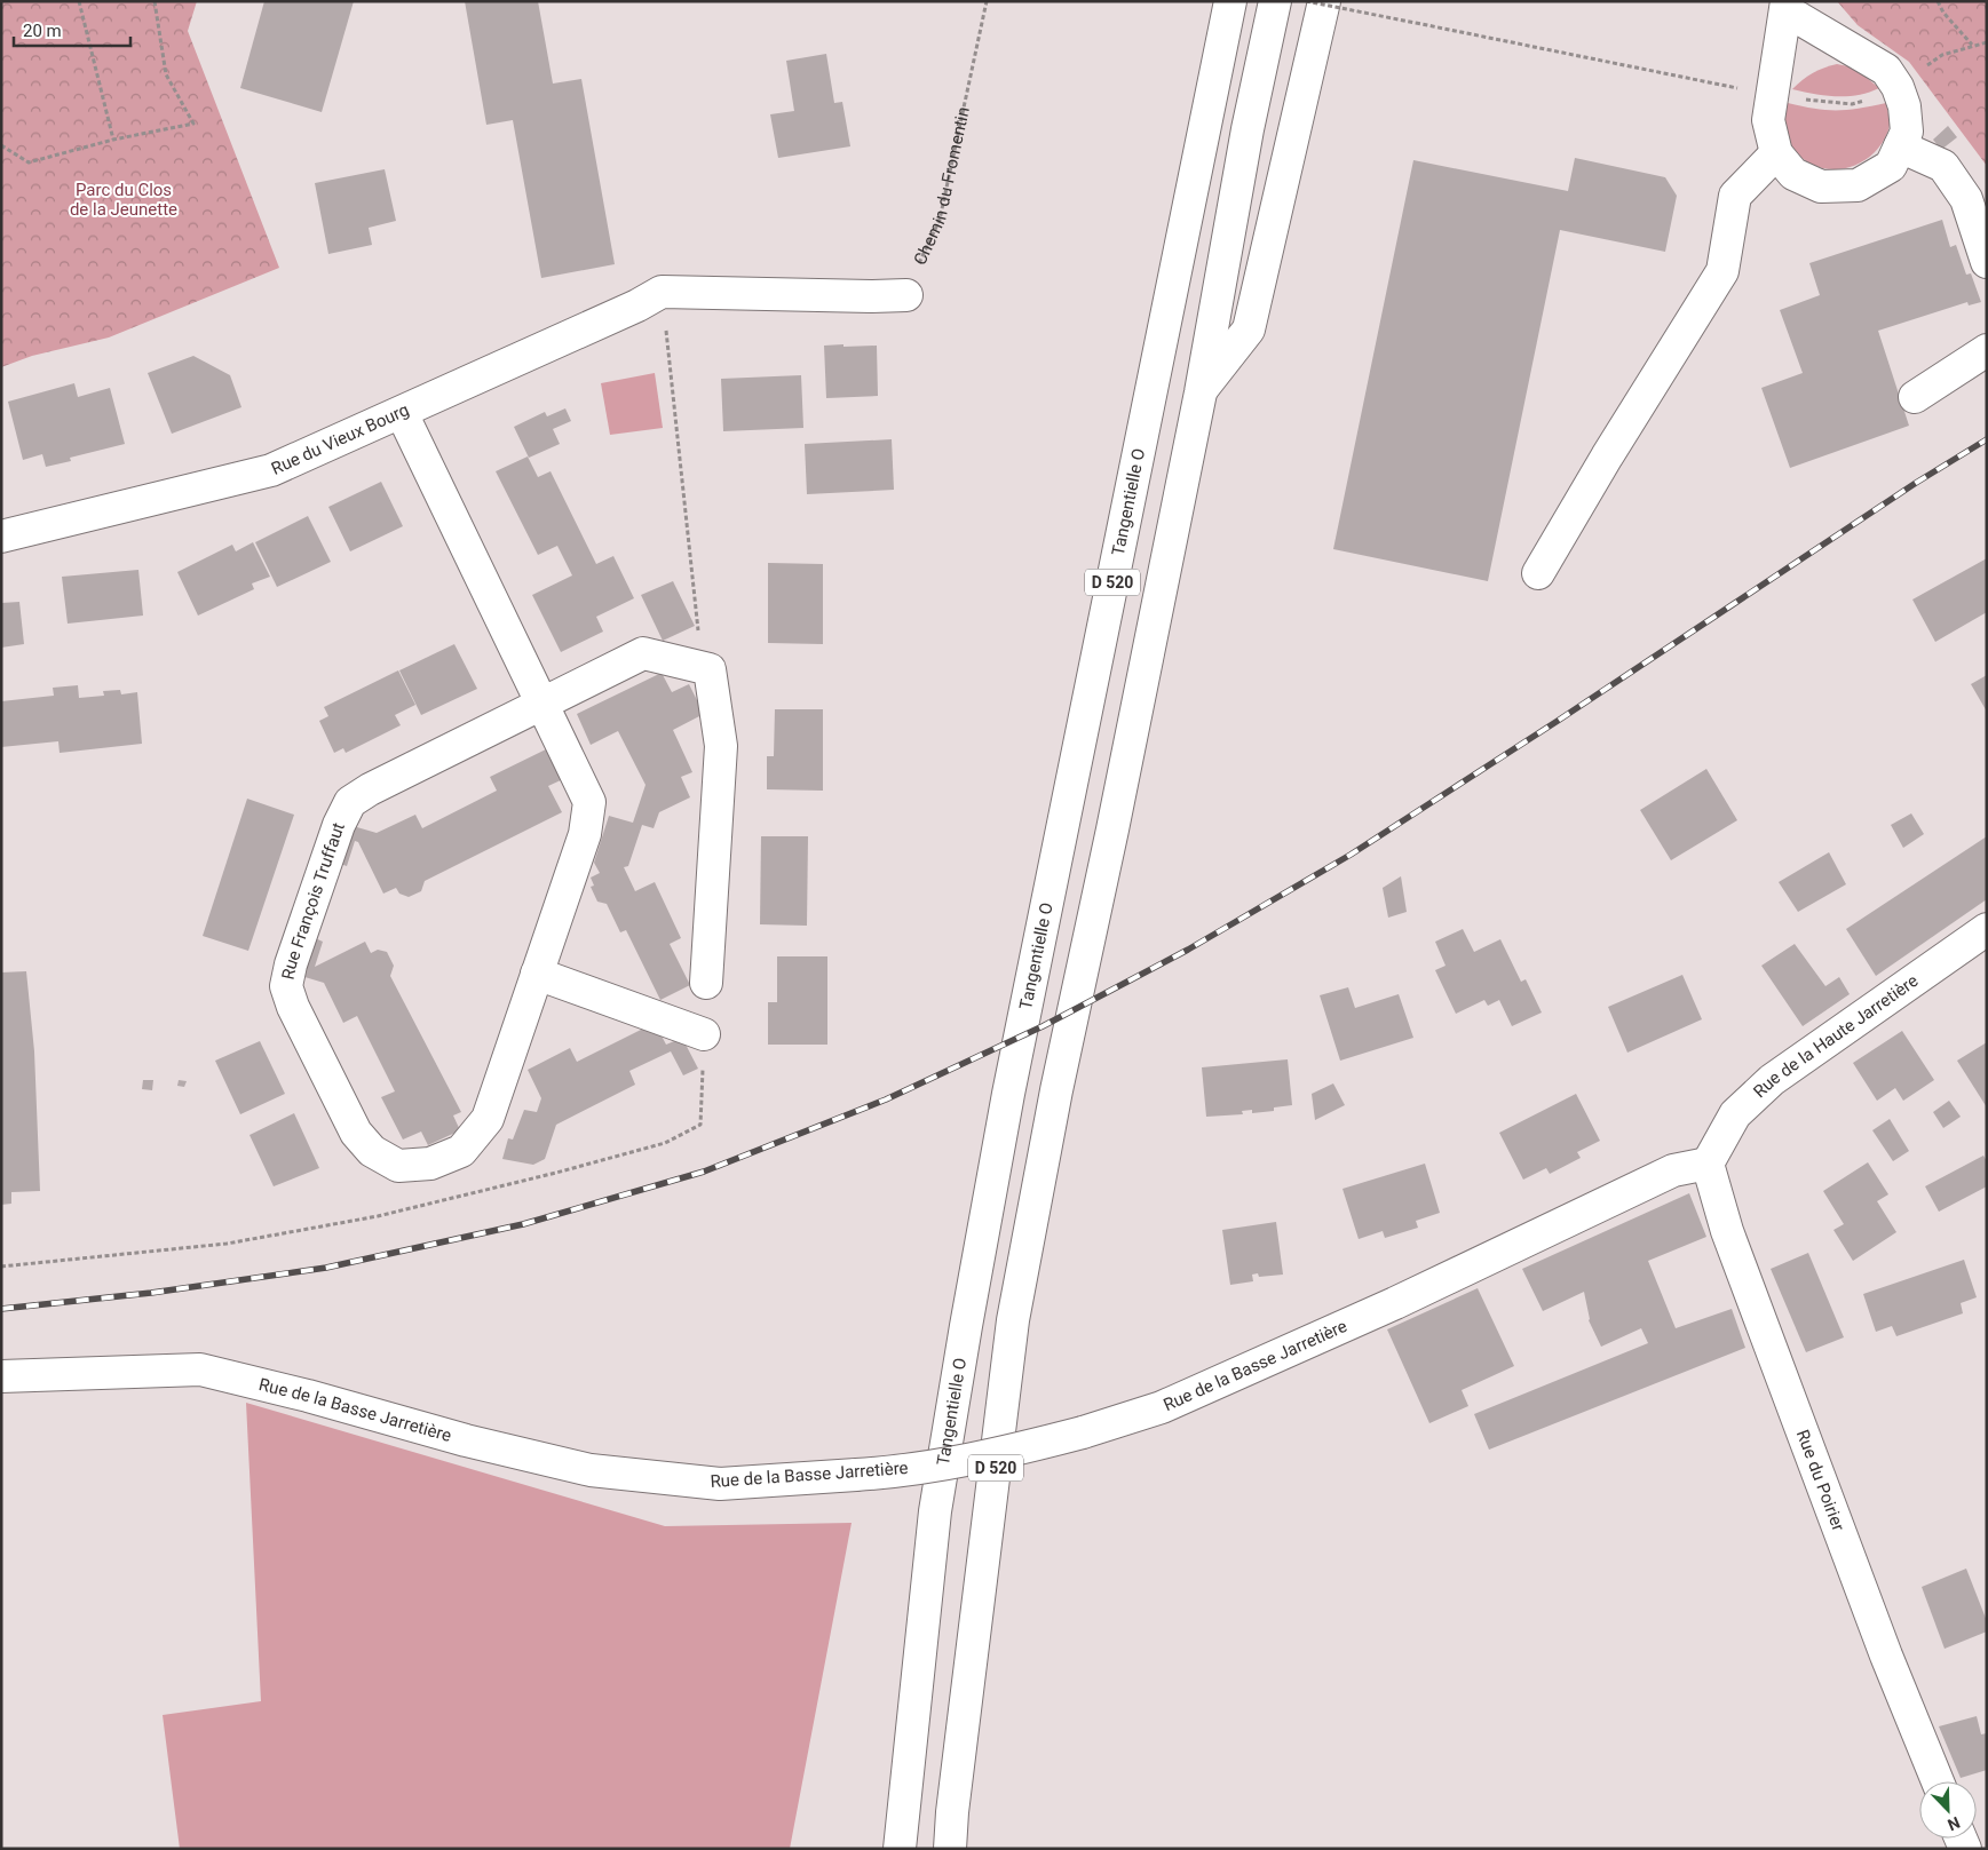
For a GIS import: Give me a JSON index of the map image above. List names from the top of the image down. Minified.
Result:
{"streets":{"street":["Rue du Vieux Bourg","Tangentielle O","D 520","Rue François Truffaut","Rue de la Haute Jarretière","Rue de la Basse Jarretière","Rue du Poirier"],"path":["Chemin du Fromentin"]},"crossings":[["Rue du Vieux Bourg","Rue François Truffaut"],["Tangentielle O","D 520"],["Rue de la Haute Jarretière","Rue de la Basse Jarretière"],["Rue de la Haute Jarretière","Rue du Poirier"],["Rue de la Basse Jarretière","Rue du Poirier"]],"parks":["Parc du Clos de la Jeunette"],"scale_bar":"20 m","north":"bottom right"}
